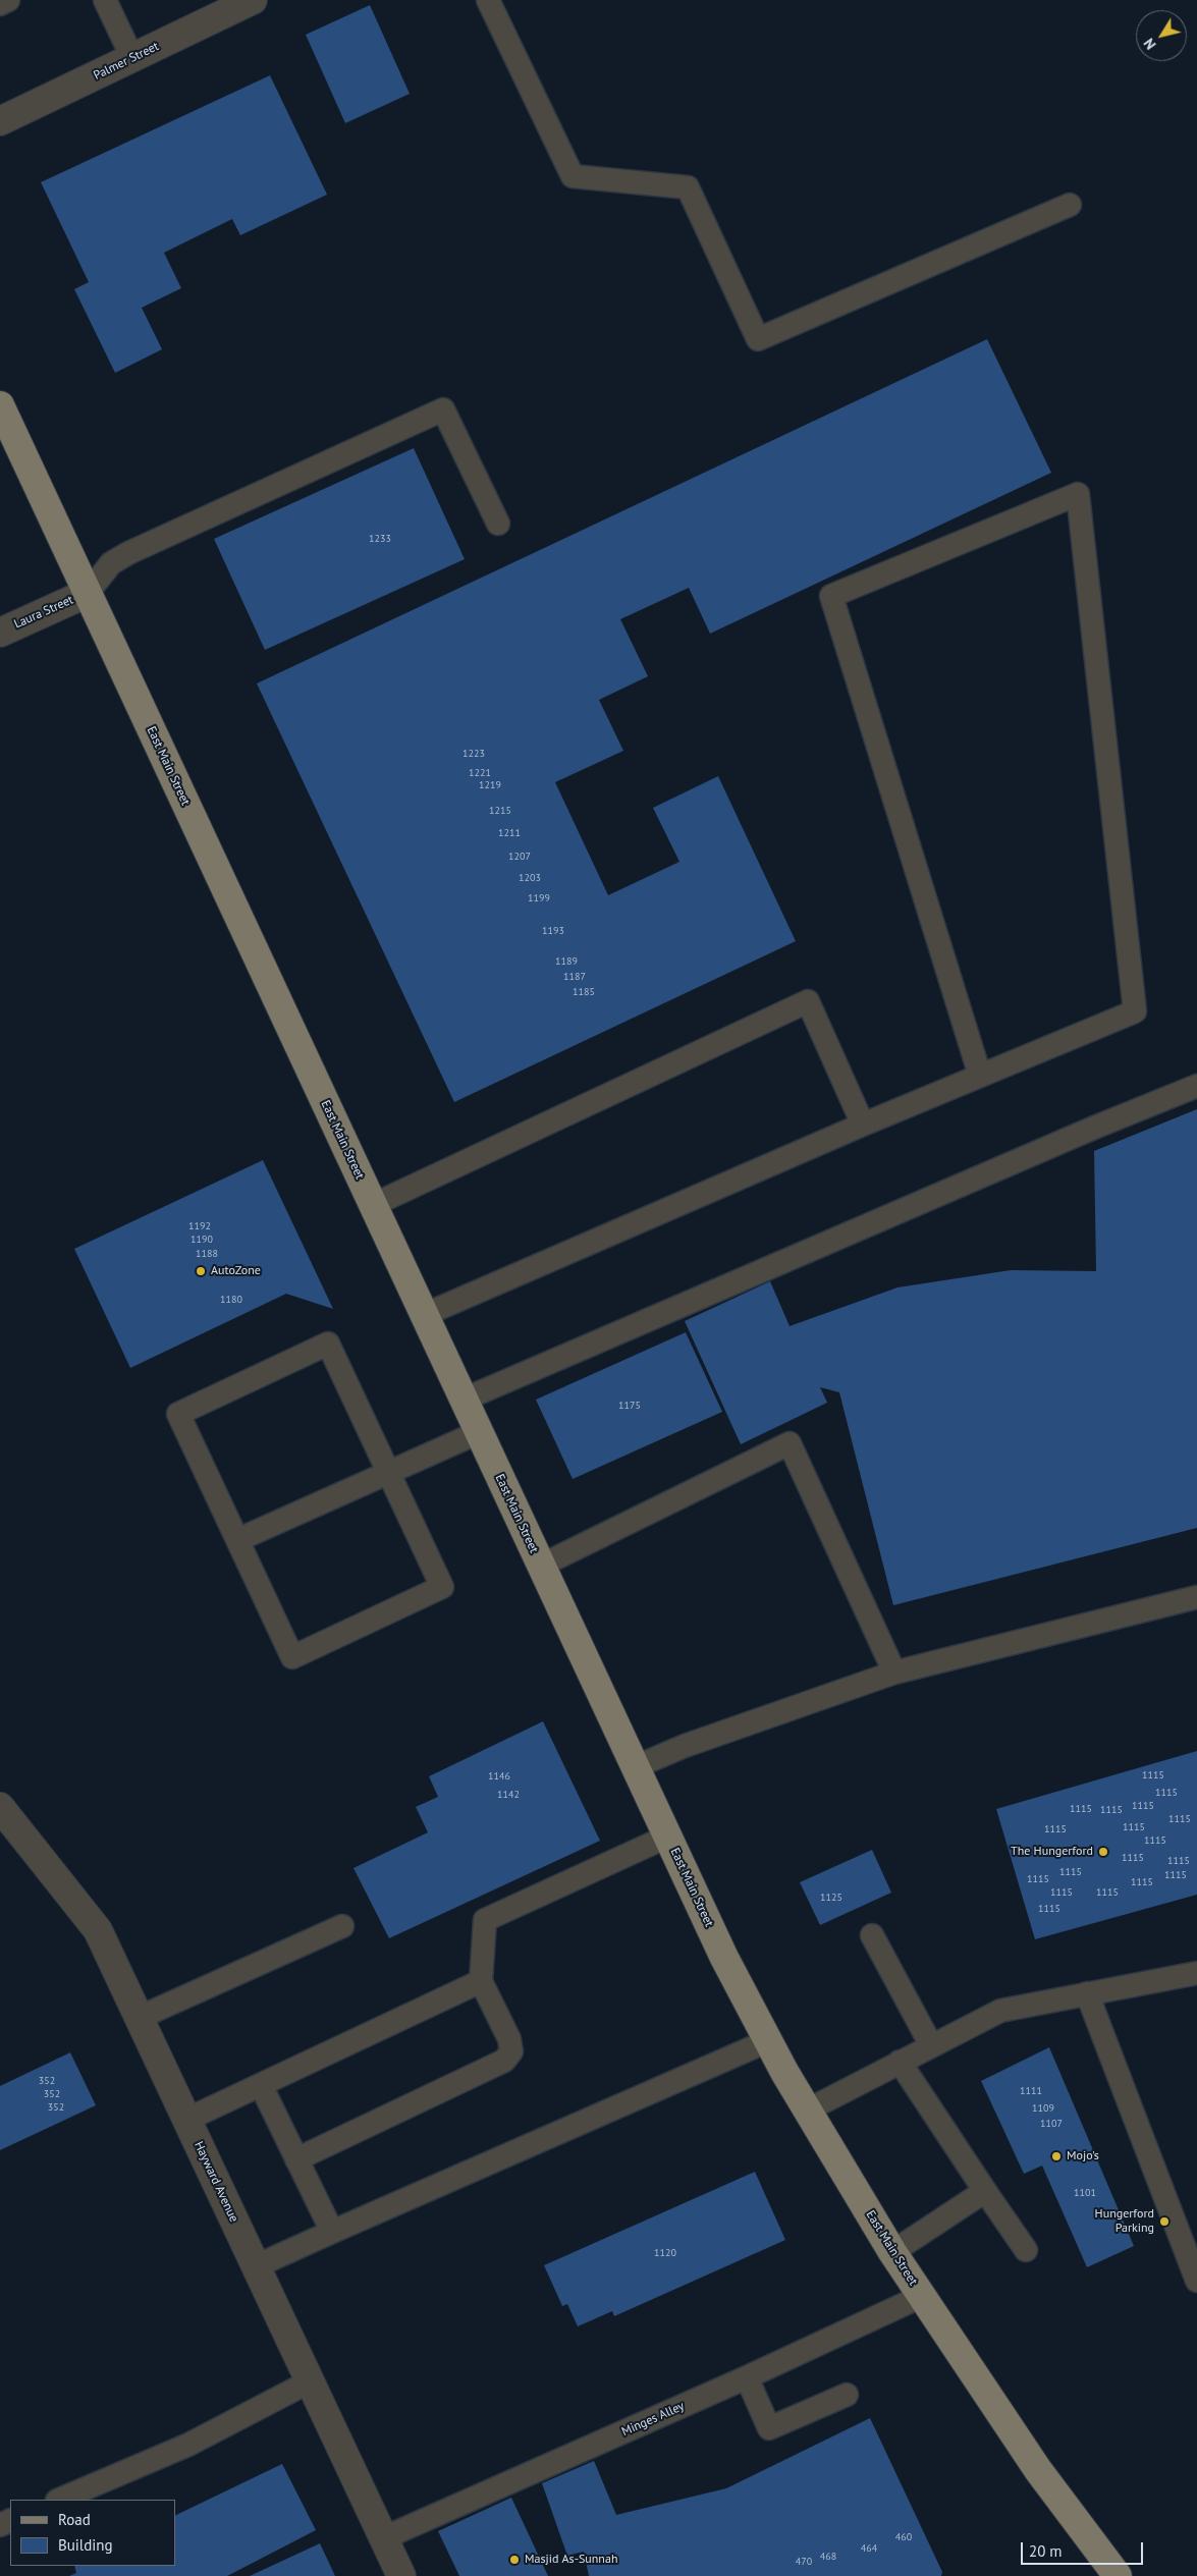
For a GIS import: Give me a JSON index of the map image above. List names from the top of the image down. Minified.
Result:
{"streets":{"main road":["East Main Street"],"street":["Palmer Street","Laura Street","Hayward Avenue"],"lane":["Minges Alley"]},"crossings":[["Laura Street","East Main Street"],["East Main Street","Minges Alley"],["Hayward Avenue","Minges Alley"]],"places":["AutoZone","The Hungerford","Mojo's","Hungerford Parking","Masjid As-Sunnah"],"house_numbers":["1233","1223","1221","1219","1215","1211","1207","1203","1199","1193","1189","1187","1185","1192","1190","1188","1180","1175","1115","1146","1115","1142","1115","1115","1115","1115","1115","1115","1115","1115","1115","1115","1115","1115","1115","1115","1115","1125","1115","352","1111","352","352","1109","1107","1101","1120","460","464","468","470"],"legend":["Road","Building"],"scale_bar":"20 m","north":"bottom left"}
